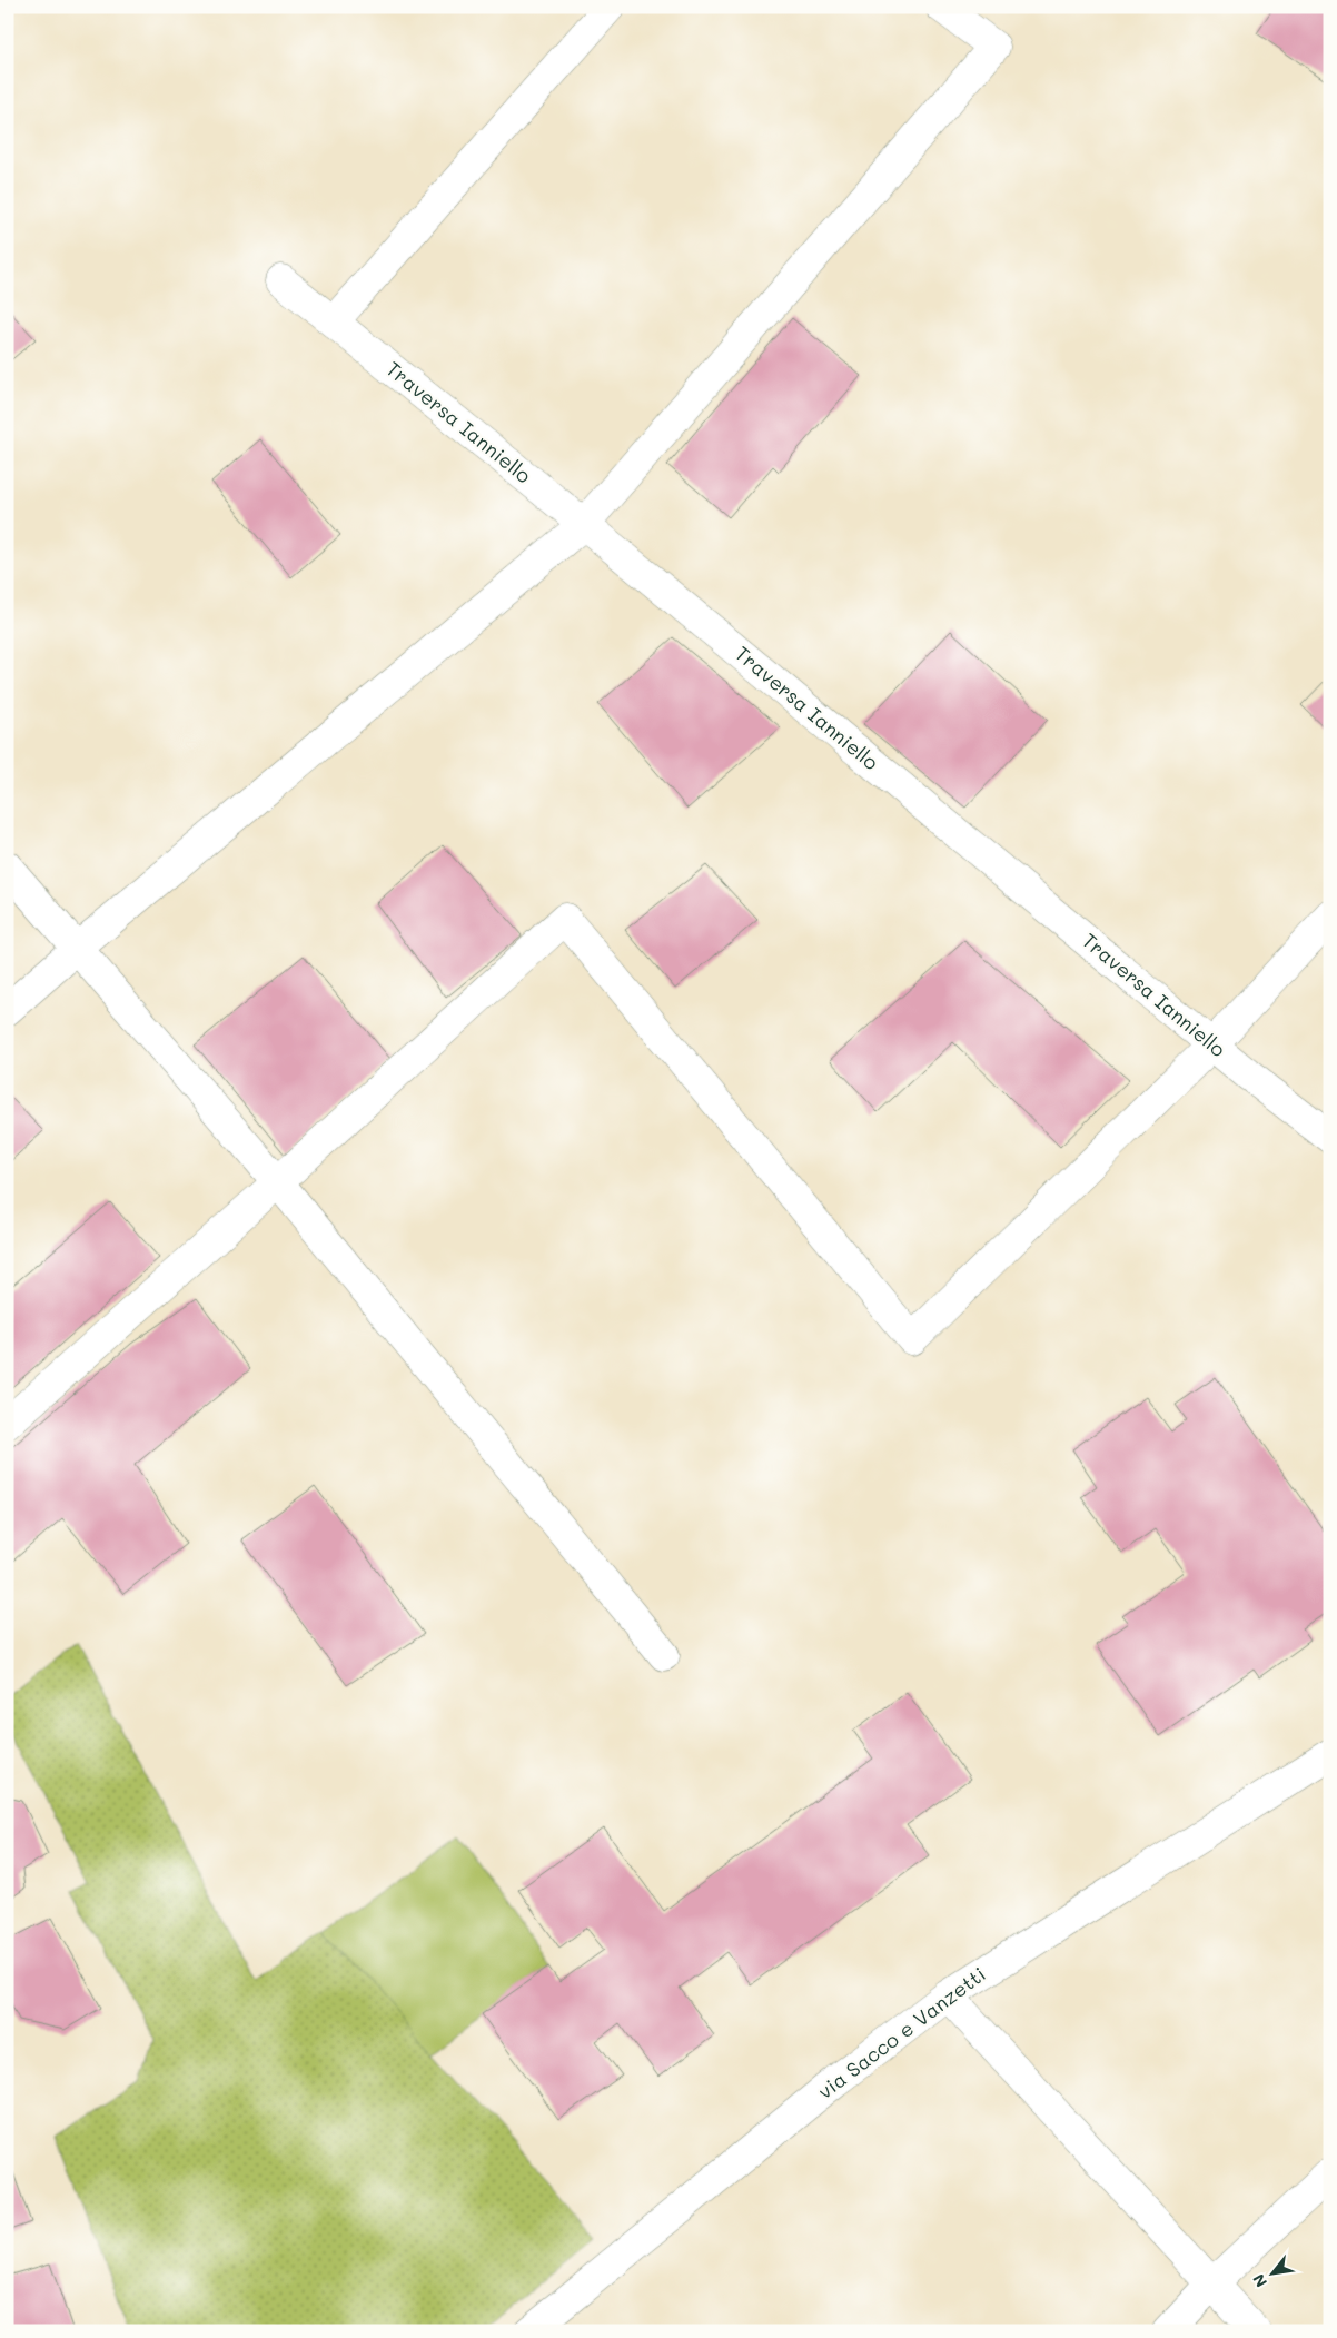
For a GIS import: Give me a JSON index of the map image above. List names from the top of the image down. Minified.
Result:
{"streets":{"street":["Traversa Ianniello","via Sacco e Vanzetti"]},"north":"bottom left"}
